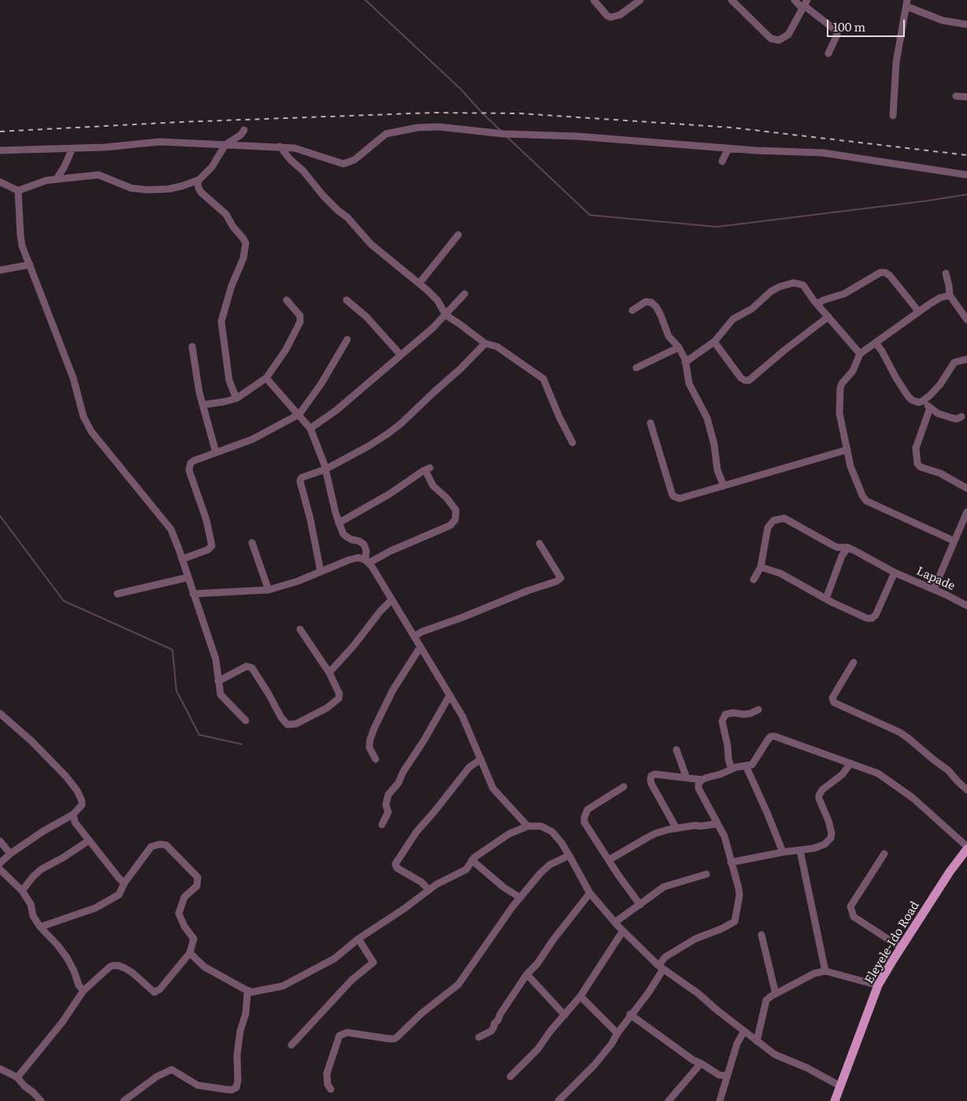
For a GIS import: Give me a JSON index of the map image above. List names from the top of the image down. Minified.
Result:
{"streets":{"main road":["Eleyele-Ido Road"],"street":["Lapade"]},"scale_bar":"100 m"}
